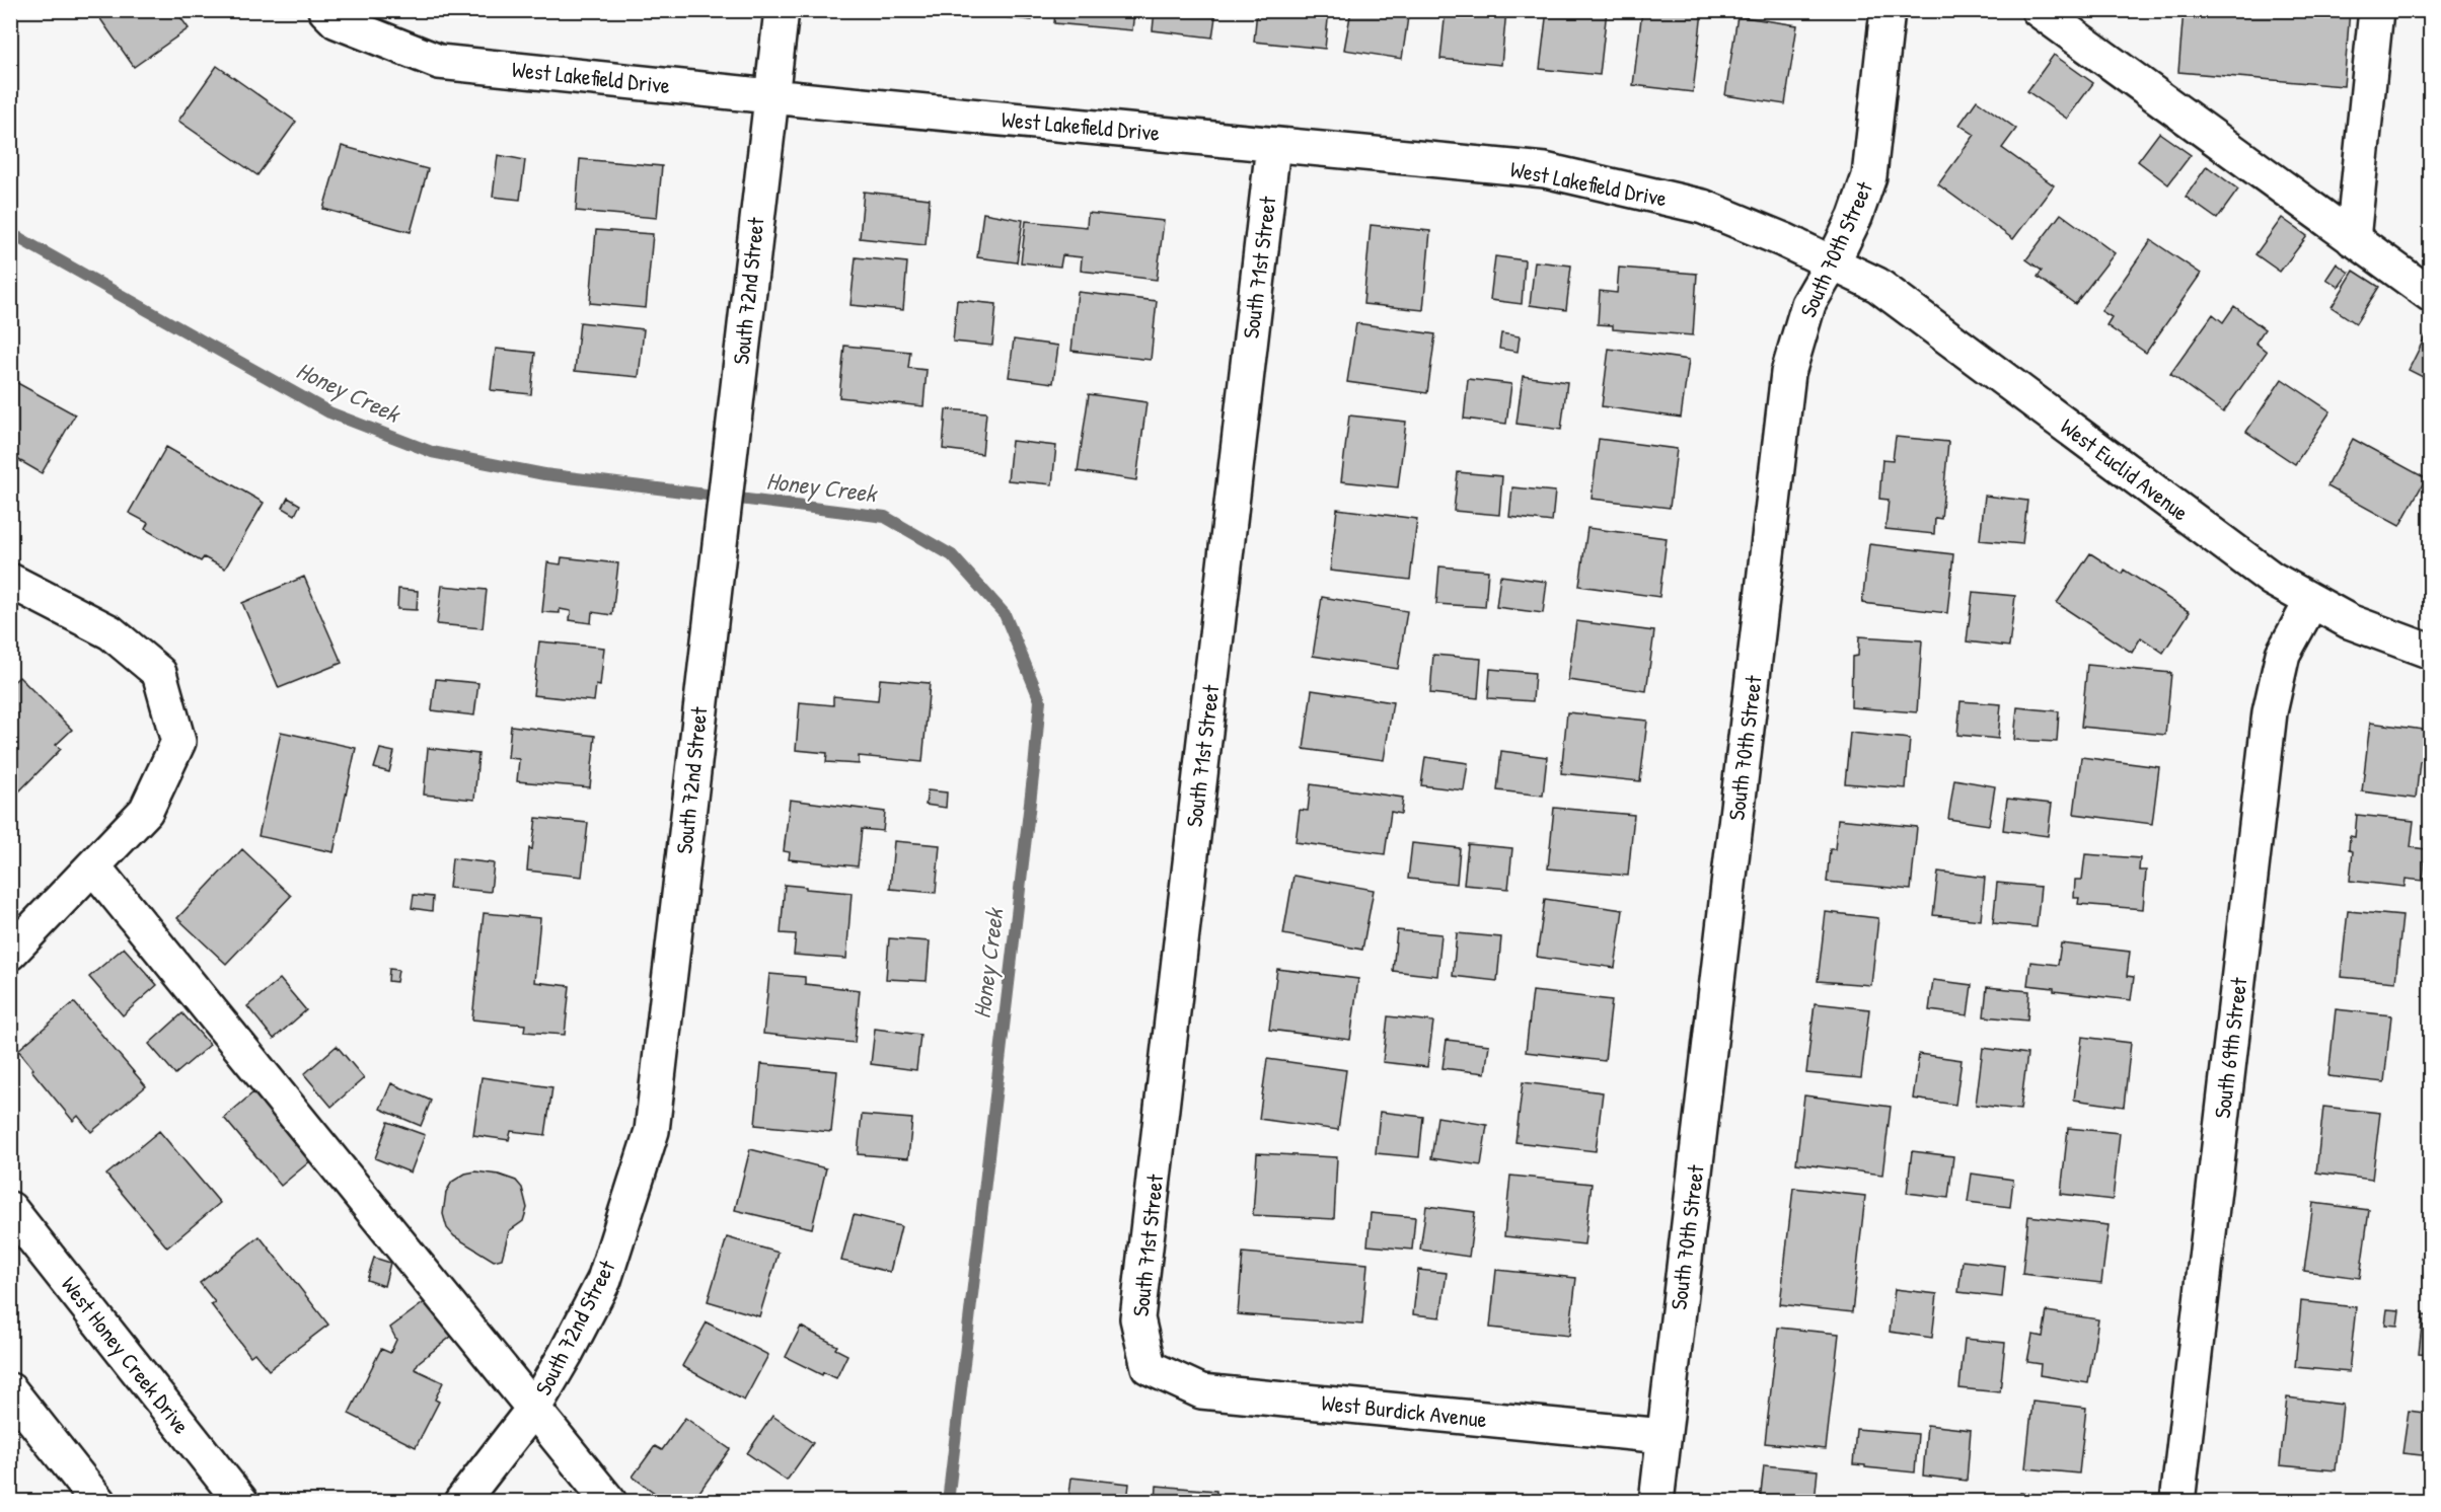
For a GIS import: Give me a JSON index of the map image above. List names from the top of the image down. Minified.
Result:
{"streets":{"street":["West Lakefield Drive","South 70th Street","South 71st Street","South 72nd Street","West Euclid Avenue","South 69th Street","West Honey Creek Drive","West Burdick Avenue"]},"crossings":[["West Lakefield Drive","South 70th Street"],["West Lakefield Drive","South 71st Street"],["West Lakefield Drive","South 72nd Street"],["West Lakefield Drive","West Euclid Avenue"],["South 70th Street","West Euclid Avenue"],["South 70th Street","West Burdick Avenue"],["South 71st Street","West Burdick Avenue"],["West Euclid Avenue","South 69th Street"]],"water":["Honey Creek"]}
